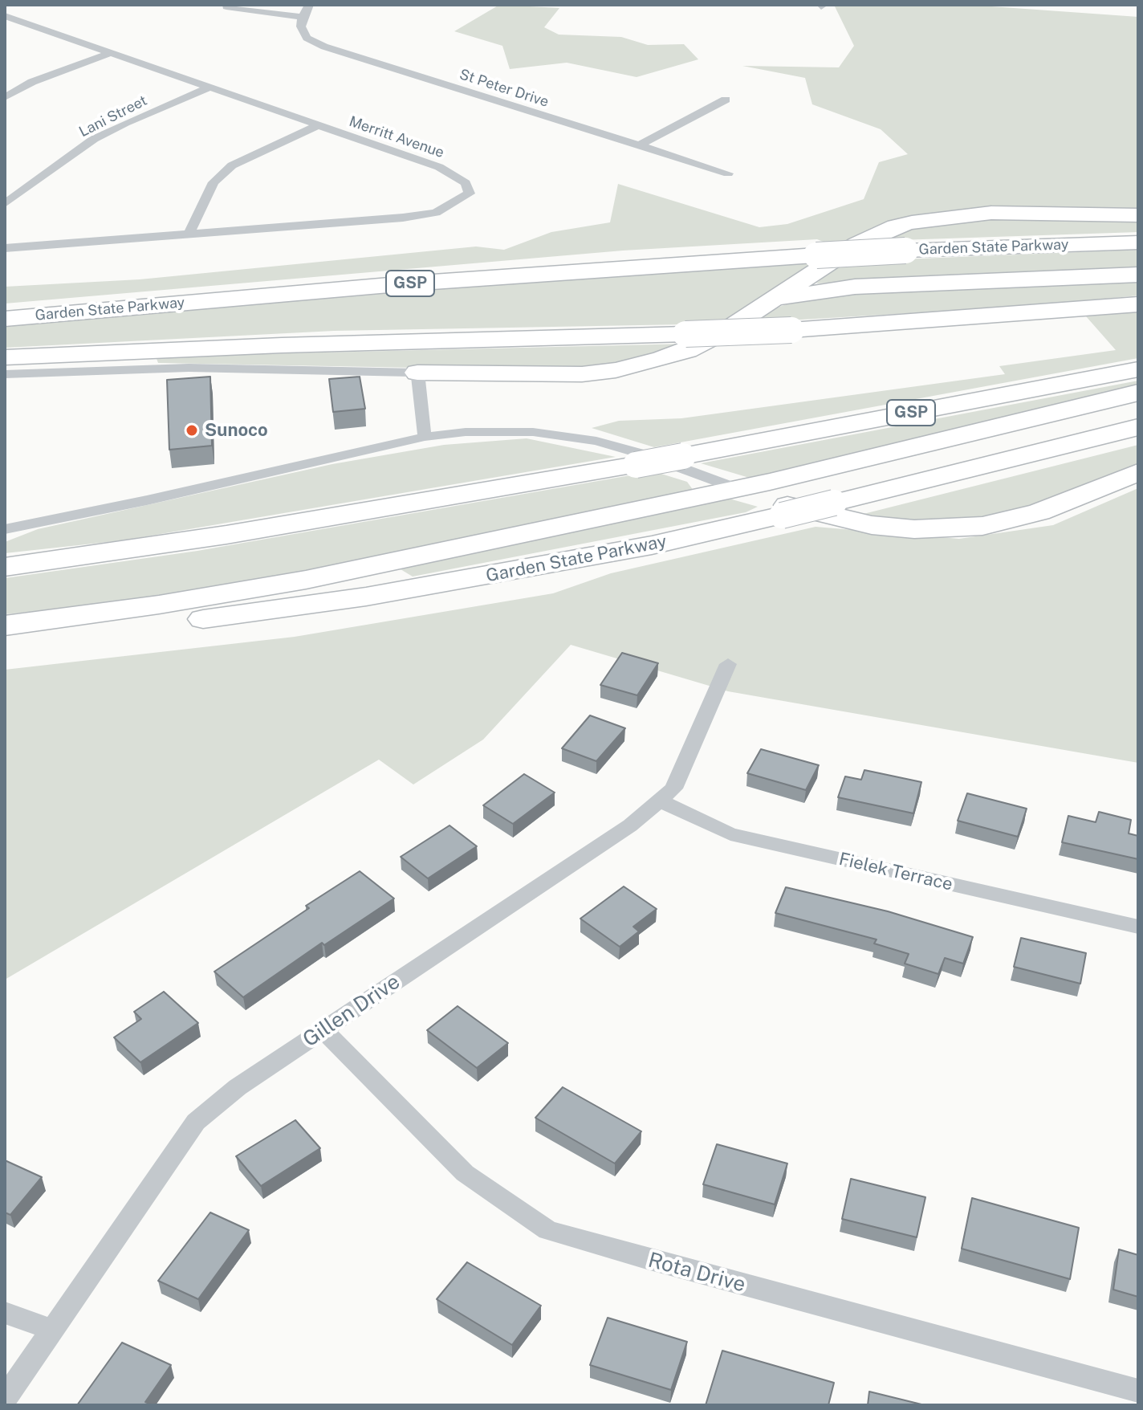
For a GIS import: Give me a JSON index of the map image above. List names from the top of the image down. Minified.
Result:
{"streets":{"highway":["Garden State Parkway","GSP"],"street":["St Peter Drive","Lani Street","Merritt Avenue","Fielek Terrace","Gillen Drive","Rota Drive"]},"crossings":[["Lani Street","Merritt Avenue"],["Fielek Terrace","Gillen Drive"],["Gillen Drive","Rota Drive"]],"places":["Sunoco"]}
